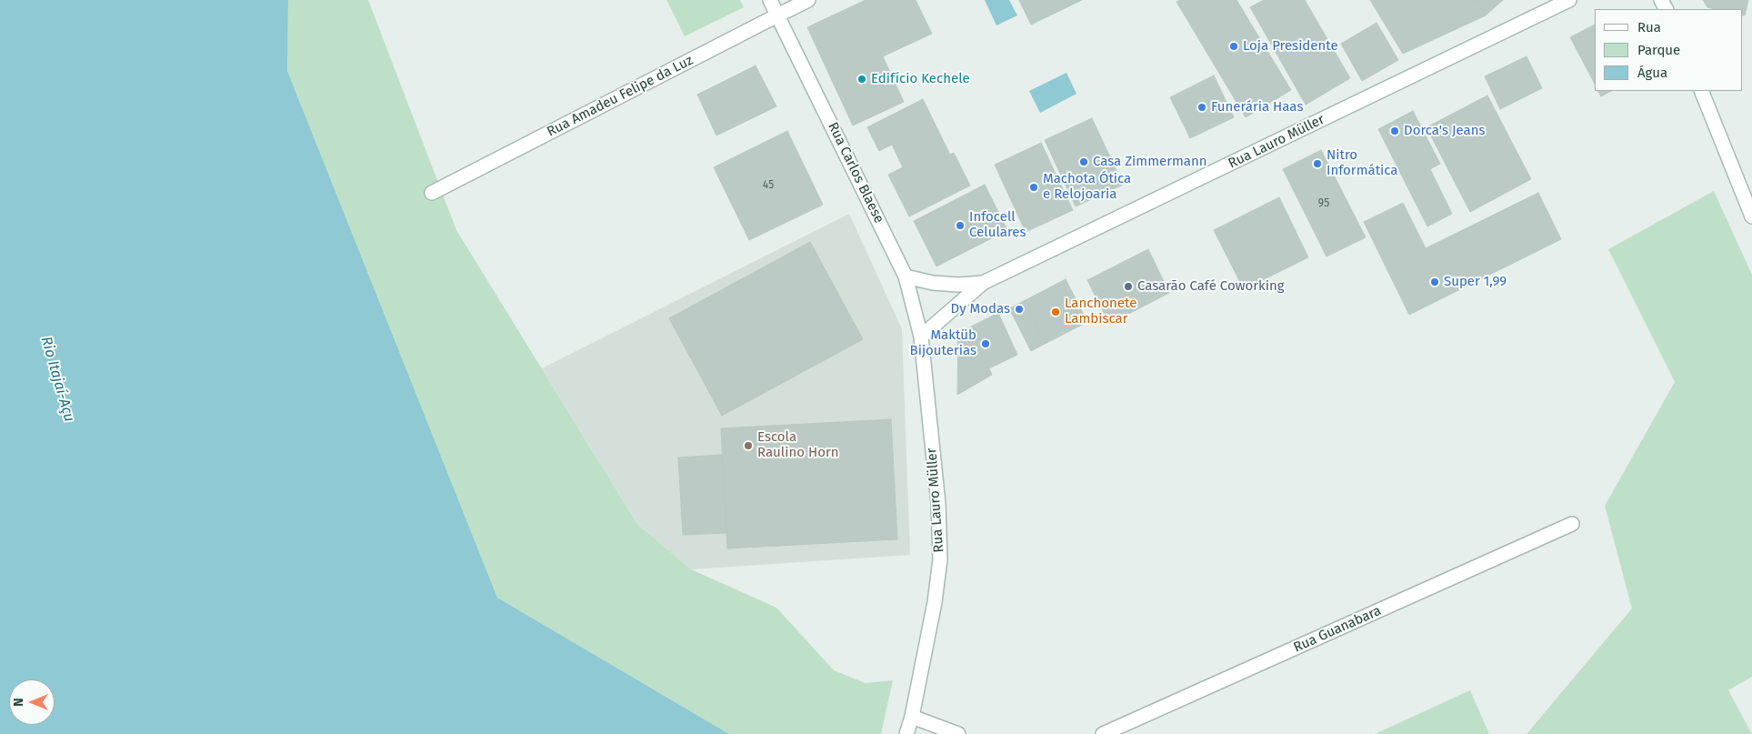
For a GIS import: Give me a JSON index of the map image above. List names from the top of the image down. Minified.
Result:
{"streets":{"main road":["Rua Amadeu Felipe da Luz","Rua Lauro Müller","Rua Carlos Blaese","Rua Guanabara"]},"crossings":[["Rua Amadeu Felipe da Luz","Rua Carlos Blaese"],["Rua Lauro Müller","Rua Carlos Blaese"]],"water":["Rio Itajaí-Açu"],"places":["Loja Presidente","Edifício Kechele","Funerária Haas","Dorca's Jeans","Casa Zimmermann","Nitro Informática","Machota Ótica e Relojoaria","Infocell Celulares","Super 1,99","Casarão Café Coworking","Dy Modas","Lanchonete Lambiscar","Maktüb Bijouterias","Escola Raulino Horn"],"house_numbers":["45","95"],"legend":["Rua","Parque","Água"],"north":"left"}
